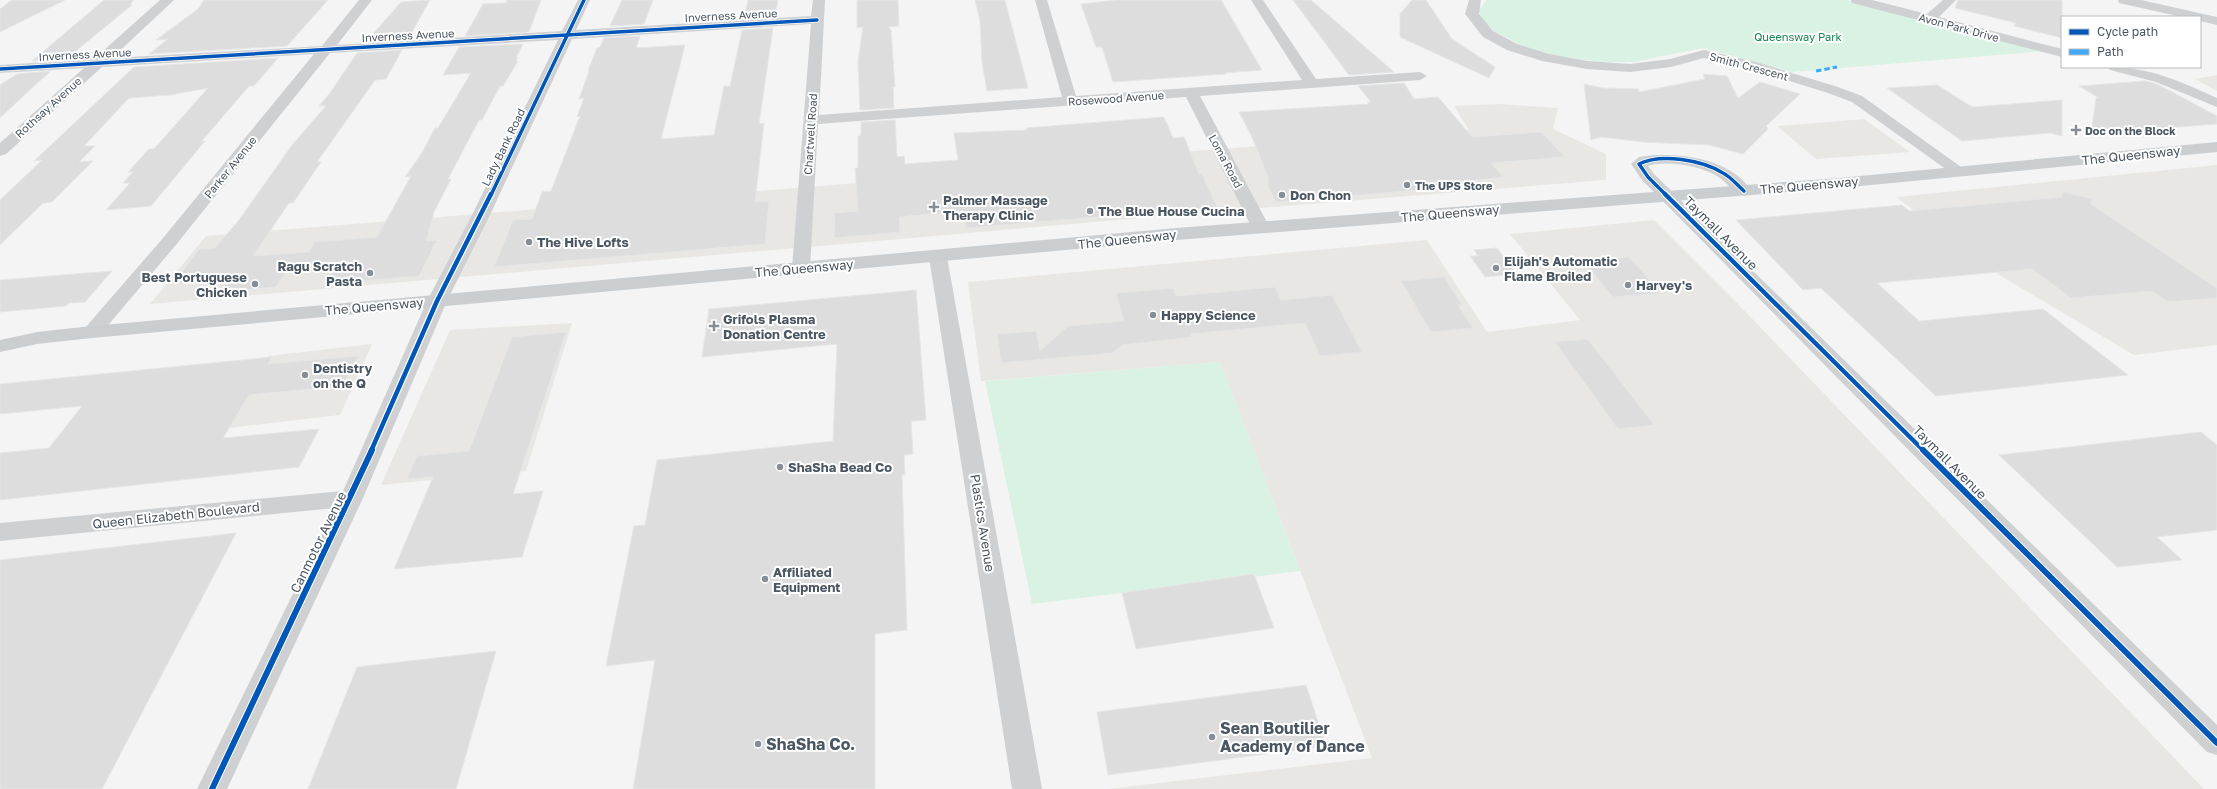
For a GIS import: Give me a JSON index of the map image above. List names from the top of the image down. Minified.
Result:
{"streets":{"main road":["The Queensway"],"street":["Inverness Avenue","Avon Park Drive","Smith Crescent","Rosewood Avenue","Rothsay Avenue","Chartwell Road","Lady Bank Road","Loma Road","Parker Avenue","Taymall Avenue","Queen Elizabeth Boulevard","Plastics Avenue","Canmotor Avenue"]},"crossings":[["Inverness Avenue","Rothsay Avenue"],["Inverness Avenue","Chartwell Road"],["Inverness Avenue","Lady Bank Road"],["Inverness Avenue","Parker Avenue"],["Smith Crescent","The Queensway"],["Rosewood Avenue","Chartwell Road"],["Rosewood Avenue","Loma Road"],["Chartwell Road","The Queensway"],["Lady Bank Road","The Queensway"],["Lady Bank Road","Canmotor Avenue"],["The Queensway","Loma Road"],["The Queensway","Parker Avenue"],["The Queensway","Taymall Avenue"],["The Queensway","Plastics Avenue"],["The Queensway","Canmotor Avenue"],["Queen Elizabeth Boulevard","Canmotor Avenue"]],"parks":["Queensway Park"],"places":{"health":["Doc on the Block","Palmer Massage Therapy Clinic","Grifols Plasma Donation Centre"],"other":["The UPS Store","Don Chon","The Blue House Cucina","The Hive Lofts","Elijah's Automatic Flame Broiled","Ragu Scratch Pasta","Best Portuguese Chicken","Harvey's","Happy Science","Dentistry on the Q","ShaSha Bead Co","Affiliated Equipment","Sean Boutilier Academy of Dance","ShaSha Co."]},"legend":["Cycle path","Path"]}
